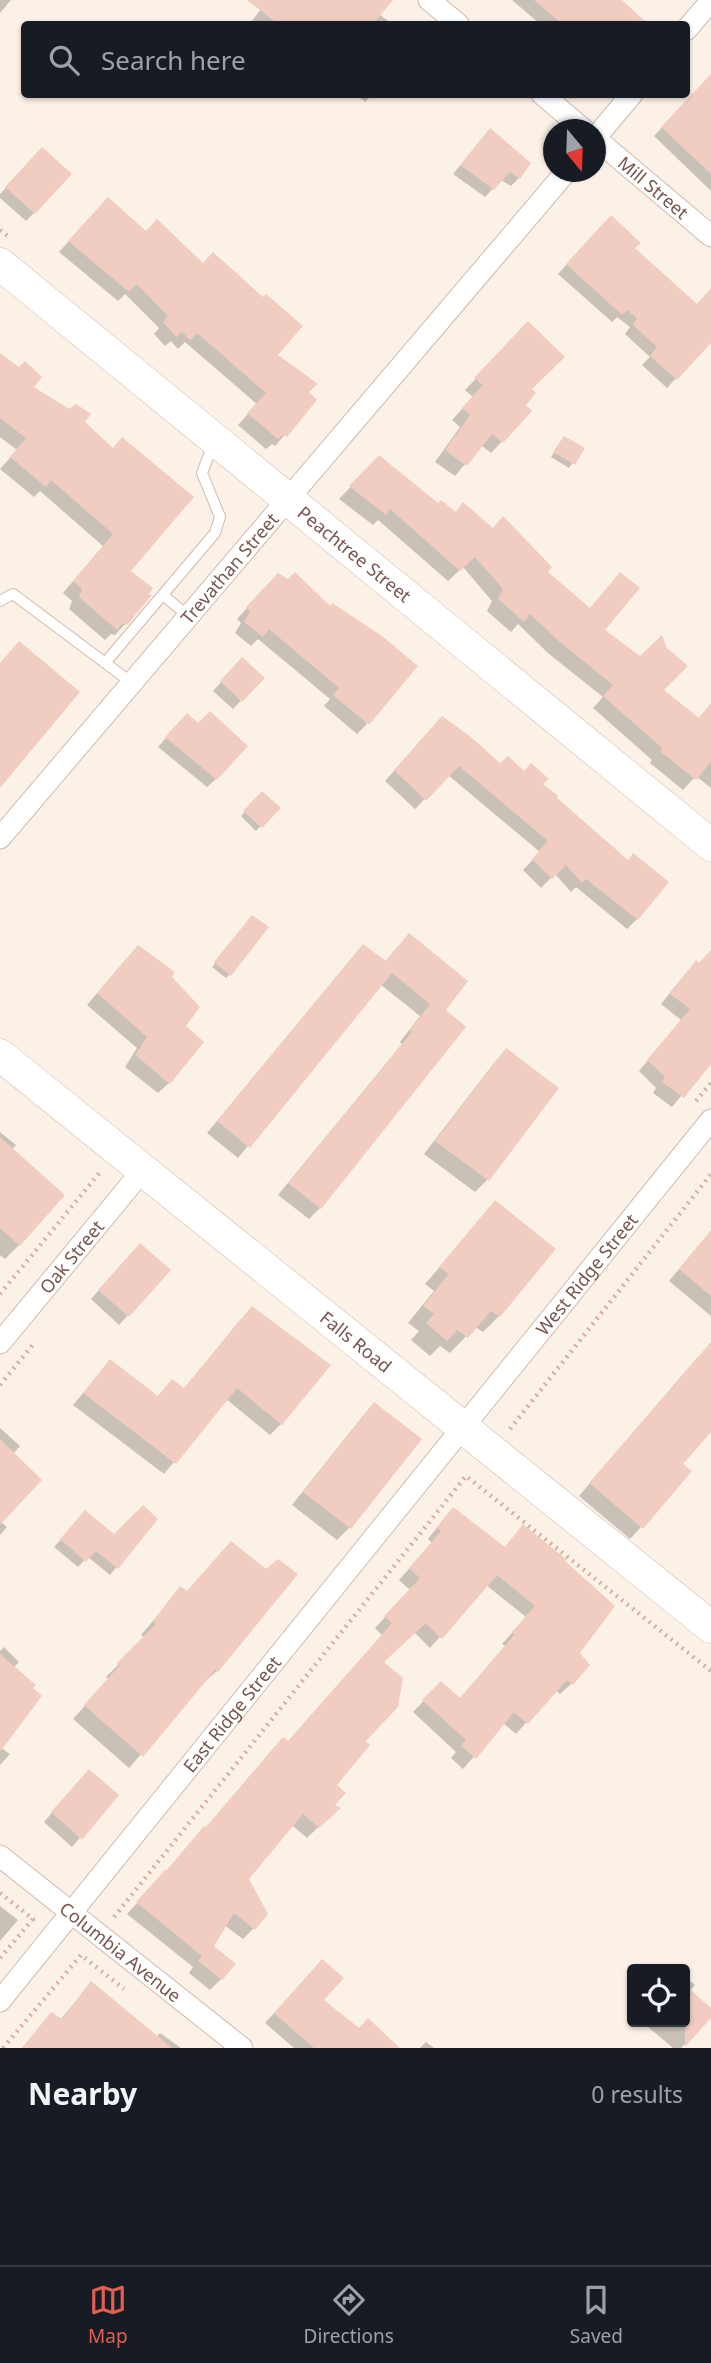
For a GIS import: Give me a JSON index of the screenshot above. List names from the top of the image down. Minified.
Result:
{"streets":{"main road":["Peachtree Street","Falls Road"],"street":["Mill Street","Trevathan Street","Oak Street","West Ridge Street","East Ridge Street","Columbia Avenue"]},"crossings":[["Peachtree Street","Trevathan Street"],["Oak Street","Falls Road"],["West Ridge Street","Falls Road"],["West Ridge Street","East Ridge Street"],["Falls Road","East Ridge Street"],["East Ridge Street","Columbia Avenue"]],"north":"bottom","page":{"search":"Search here","heading":["Nearby","0 results"],"nav":["Map","Directions","Saved"]}}
